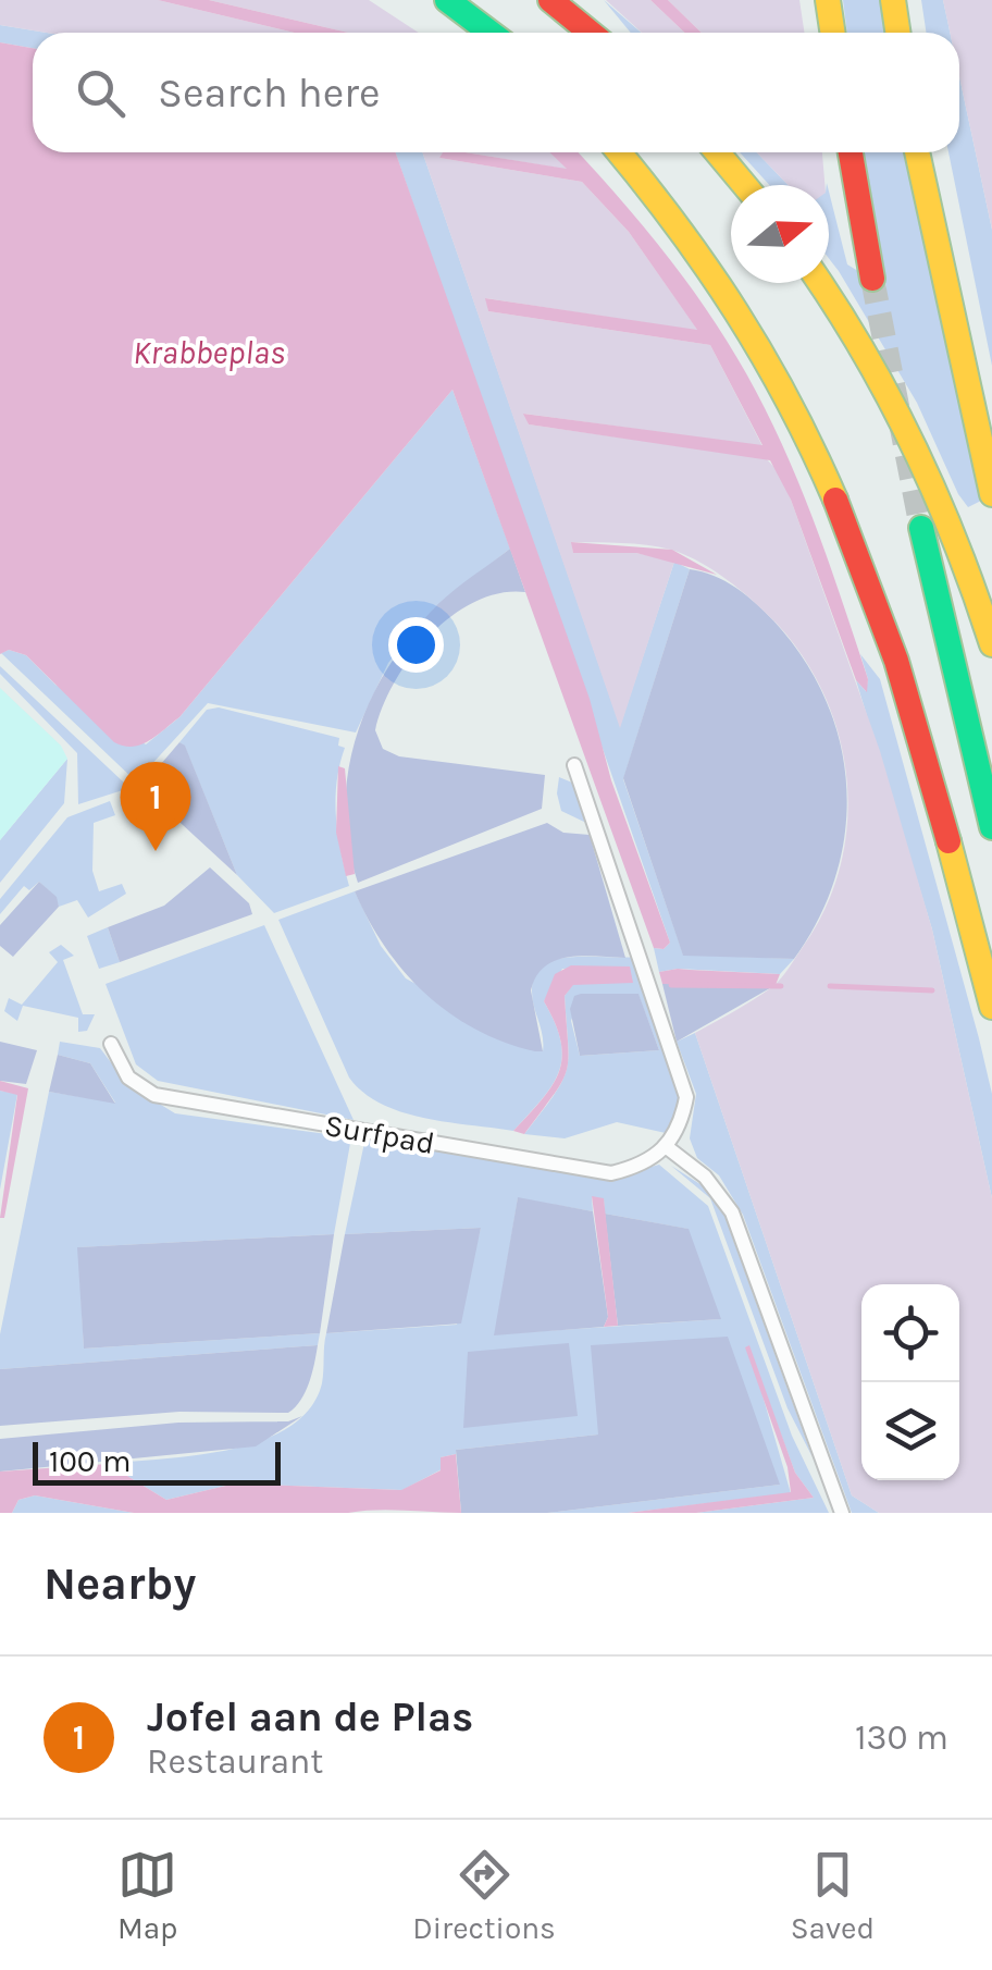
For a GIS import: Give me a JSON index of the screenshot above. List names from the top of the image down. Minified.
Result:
{"streets":{"street":["Surfpad"]},"water":["Krabbeplas"],"scale_bar":"100 m","north":"right","page":{"search":"Search here","pins":"1","scale":"100 m","heading":"Nearby","list":[{"mark":"1","name":"Jofel aan de Plas","note":"Restaurant","value":"130 m"}],"nav":["Map","Directions","Saved"]}}
